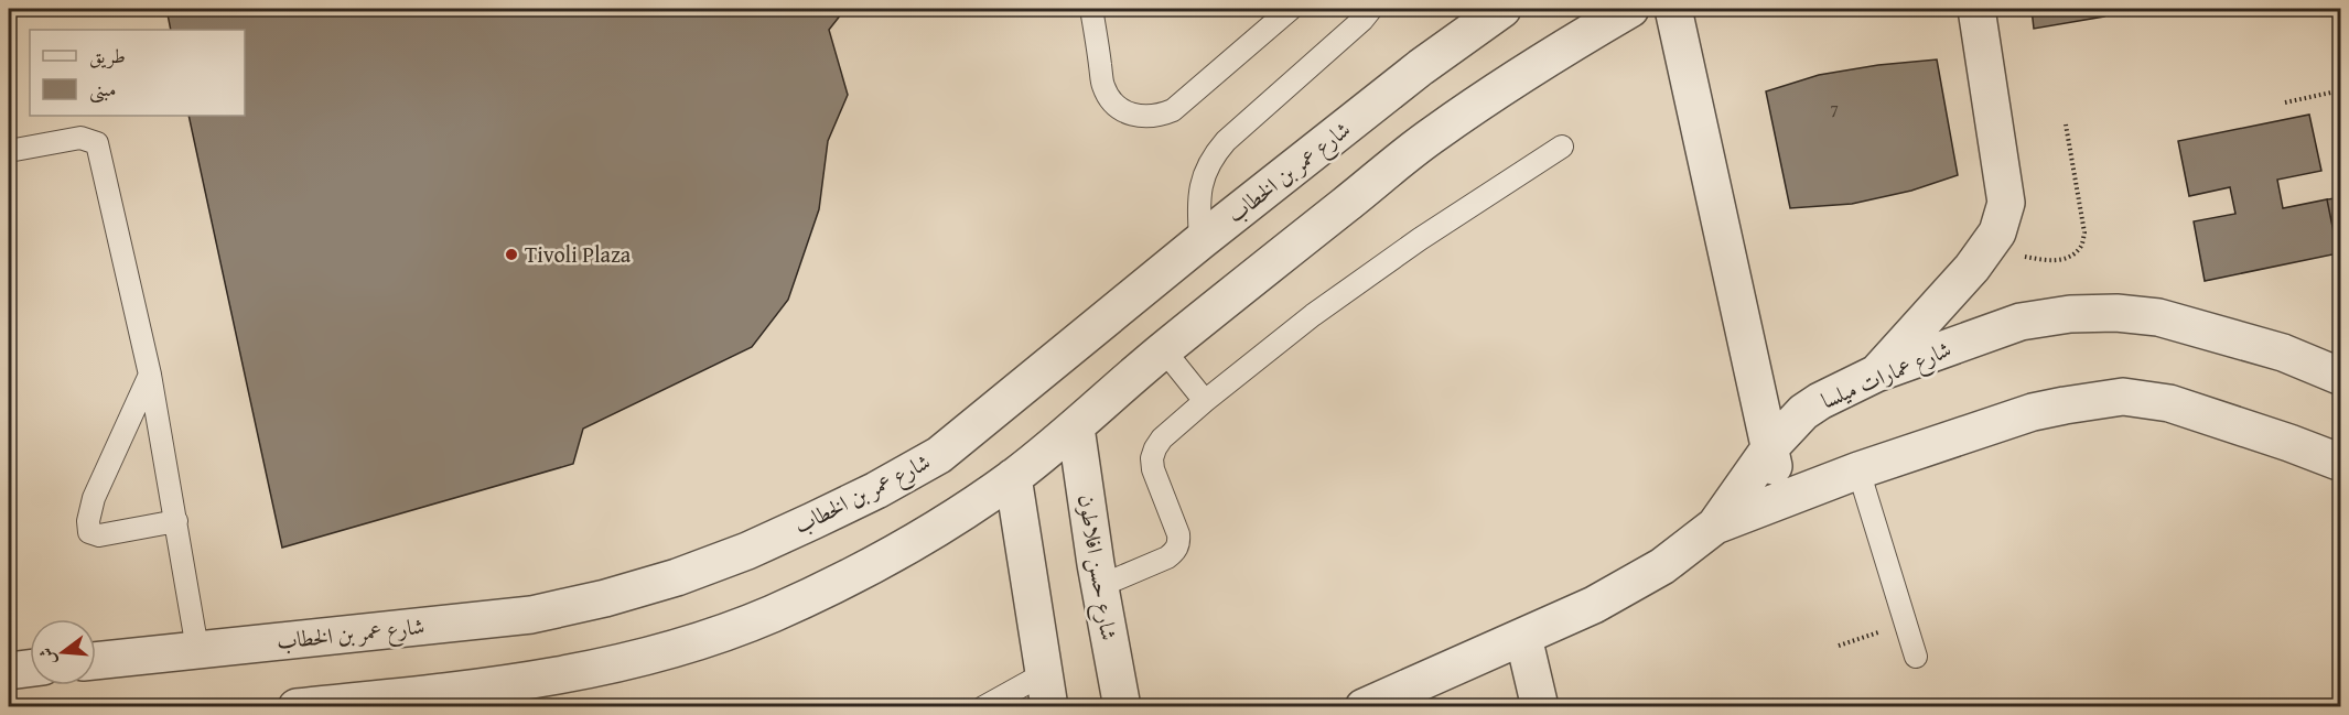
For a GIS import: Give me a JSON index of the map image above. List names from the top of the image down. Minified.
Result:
{"streets":{"street":["شارع عمر بن الخطاب","شارع عمارات ميلسا","شارع حسن افلاطون"]},"places":["Tivoli Plaza"],"house_numbers":["7"],"legend":["طريق","مبنى"],"north":"left"}
